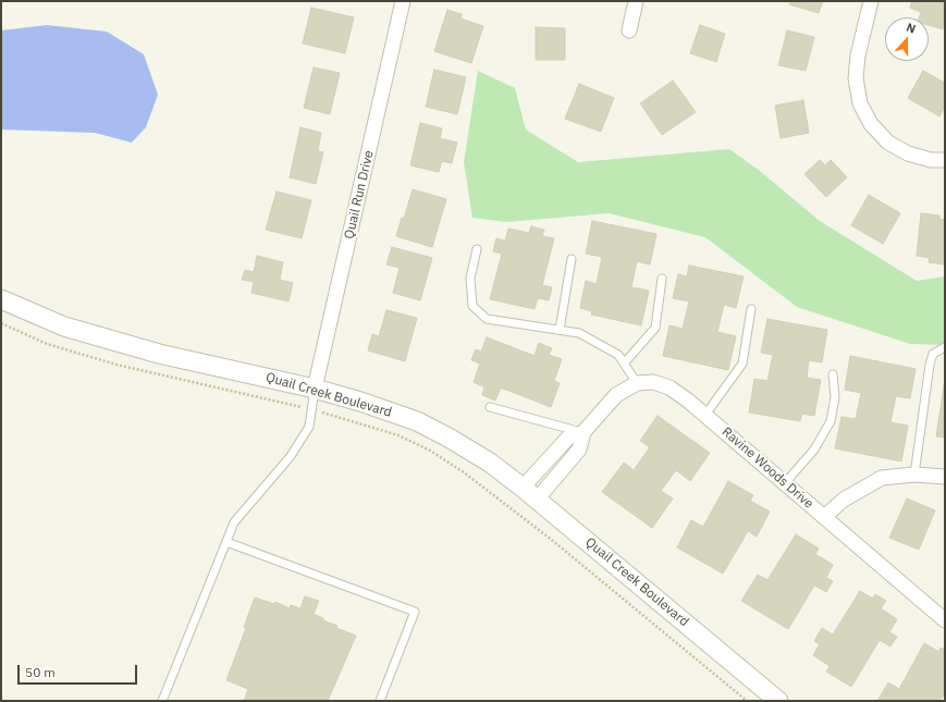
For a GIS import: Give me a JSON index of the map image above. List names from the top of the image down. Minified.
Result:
{"streets":{"street":["Quail Run Drive","Quail Creek Boulevard","Ravine Woods Drive"]},"crossings":[["Quail Run Drive","Quail Creek Boulevard"]],"scale_bar":"50 m","north":"top"}
